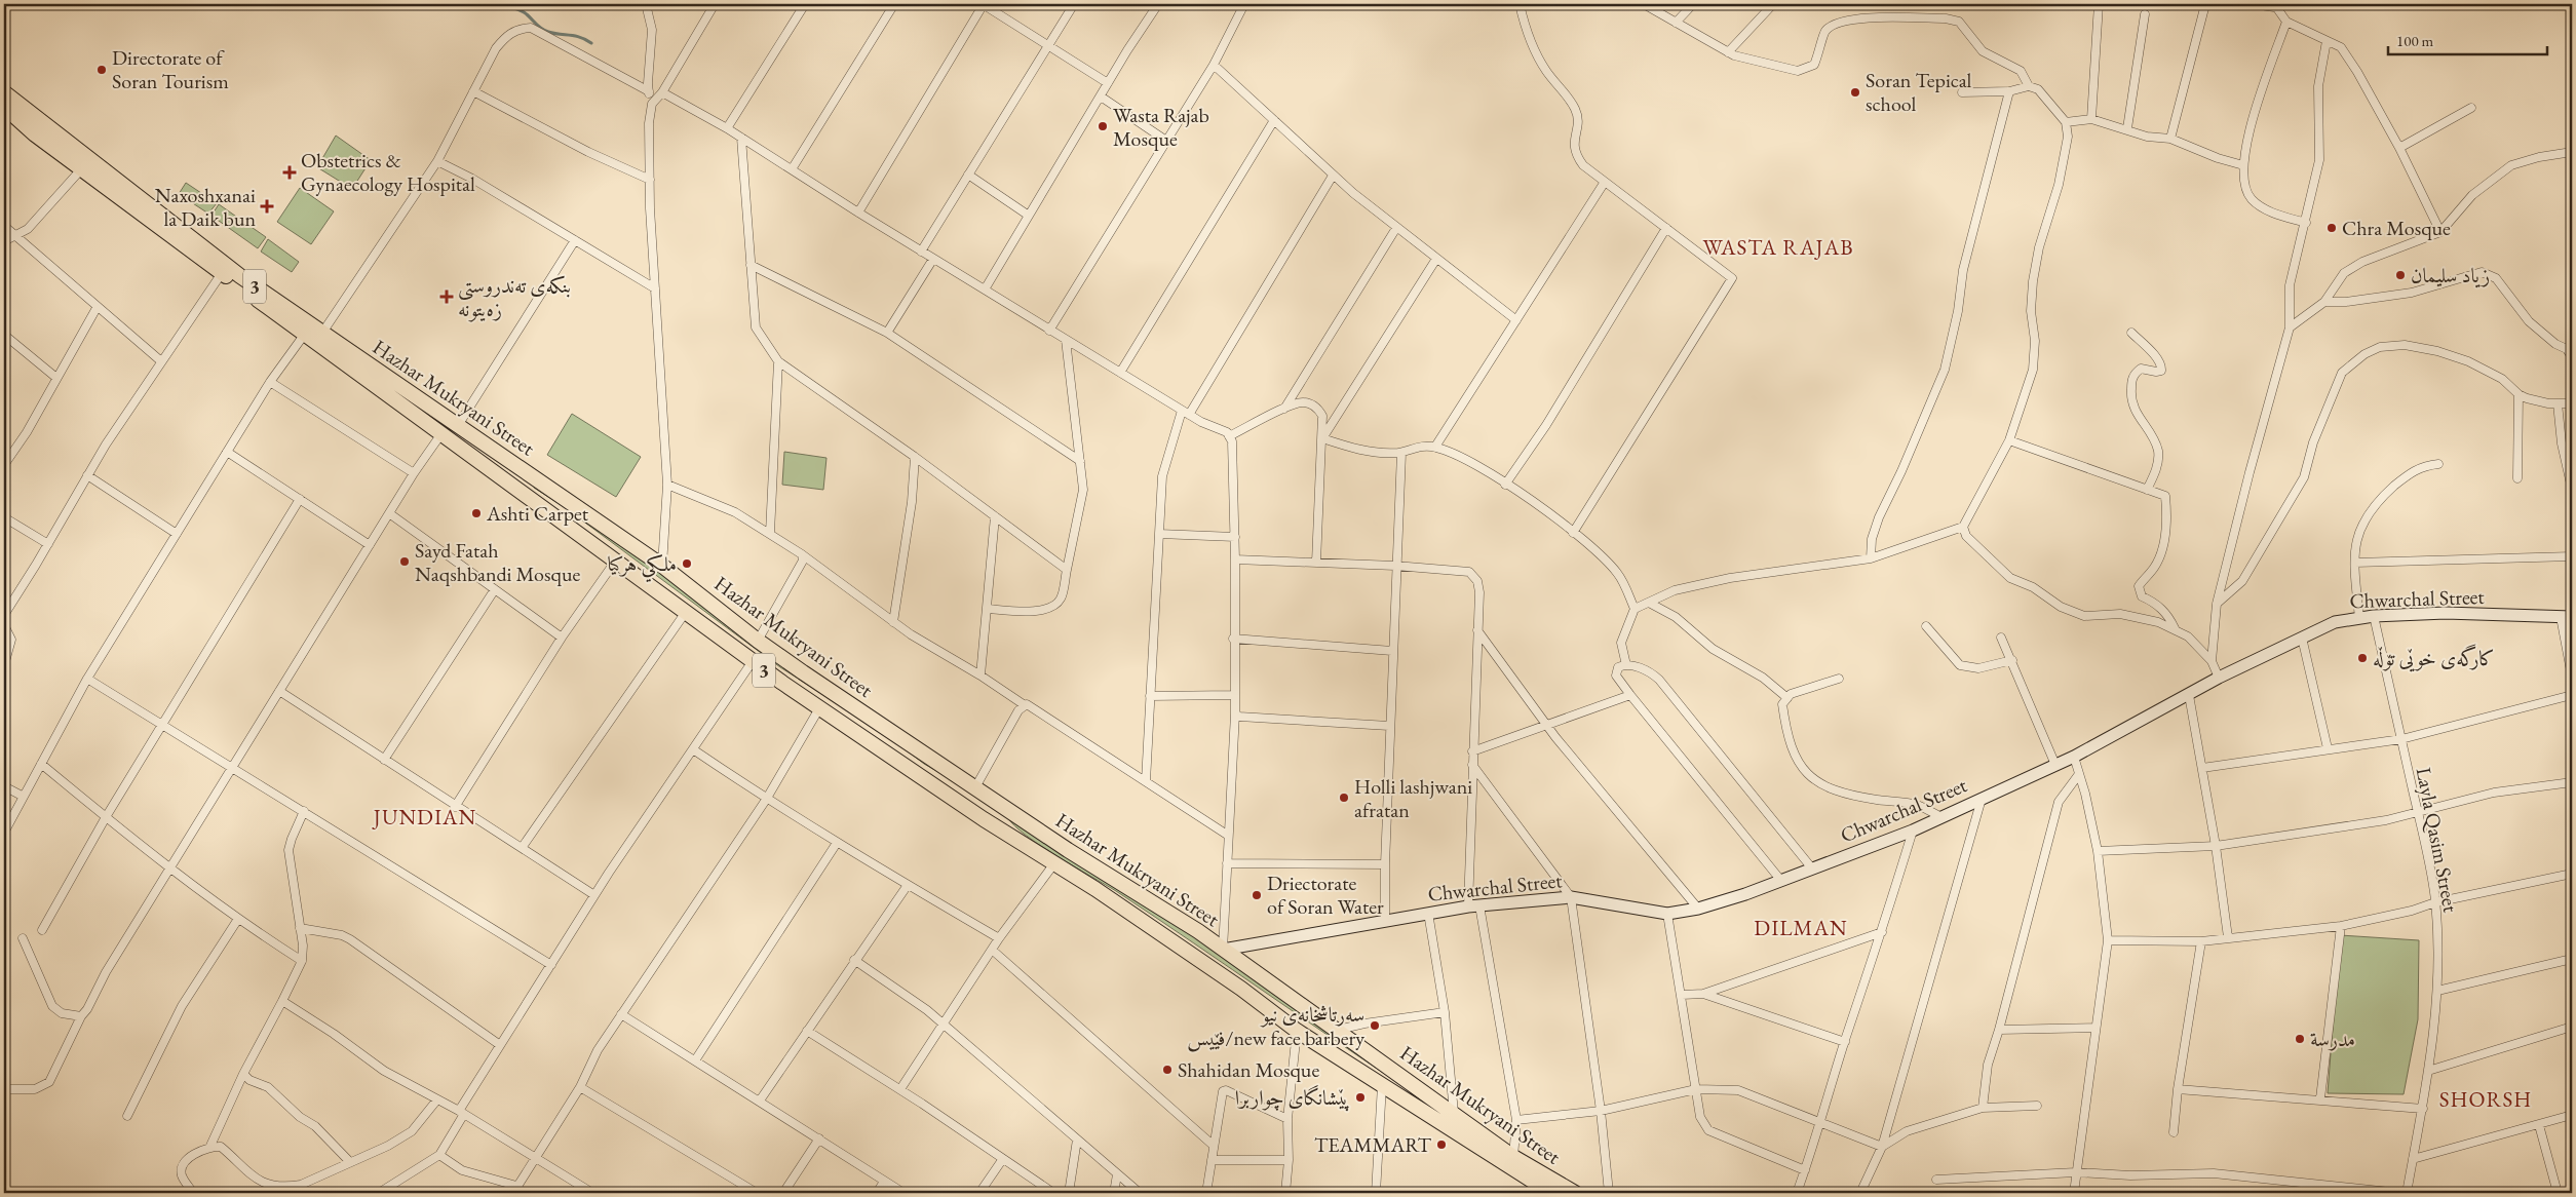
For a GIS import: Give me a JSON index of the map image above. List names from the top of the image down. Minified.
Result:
{"streets":{"highway":["3","Hazhar Mukryani Street"],"main road":["Chwarchal Street"],"street":["Layla Qasim Street"]},"crossings":[["Hazhar Mukryani Street","Chwarchal Street"],["Chwarchal Street","Layla Qasim Street"]],"districts":["WASTA RAJAB","JUNDIAN","DILMAN","SHORSH"],"places":{"other":["Directorate of Soran Tourism","Soran Tepical school","Wasta Rajab Mosque","Chra Mosque","زياد سليمان","Ashti Carpet","Sayd Fatah Naqshbandi Mosque","ملكي هركيا","کارگەی خوێی تۆڵە","Holli lashjwani afratan","Driectorate of Soran Water","سەرتاشخانەی نیو فێیس/new face barbery","مدرسة","Shahidan Mosque","پێشانگای چواربرا","TEAMMART"],"health":["Obstetrics & Gynaecology Hospital","Naxoshxanai la Daik bun","بنکەی تەندروستی زەیتونە"]},"scale_bar":"100 m"}
